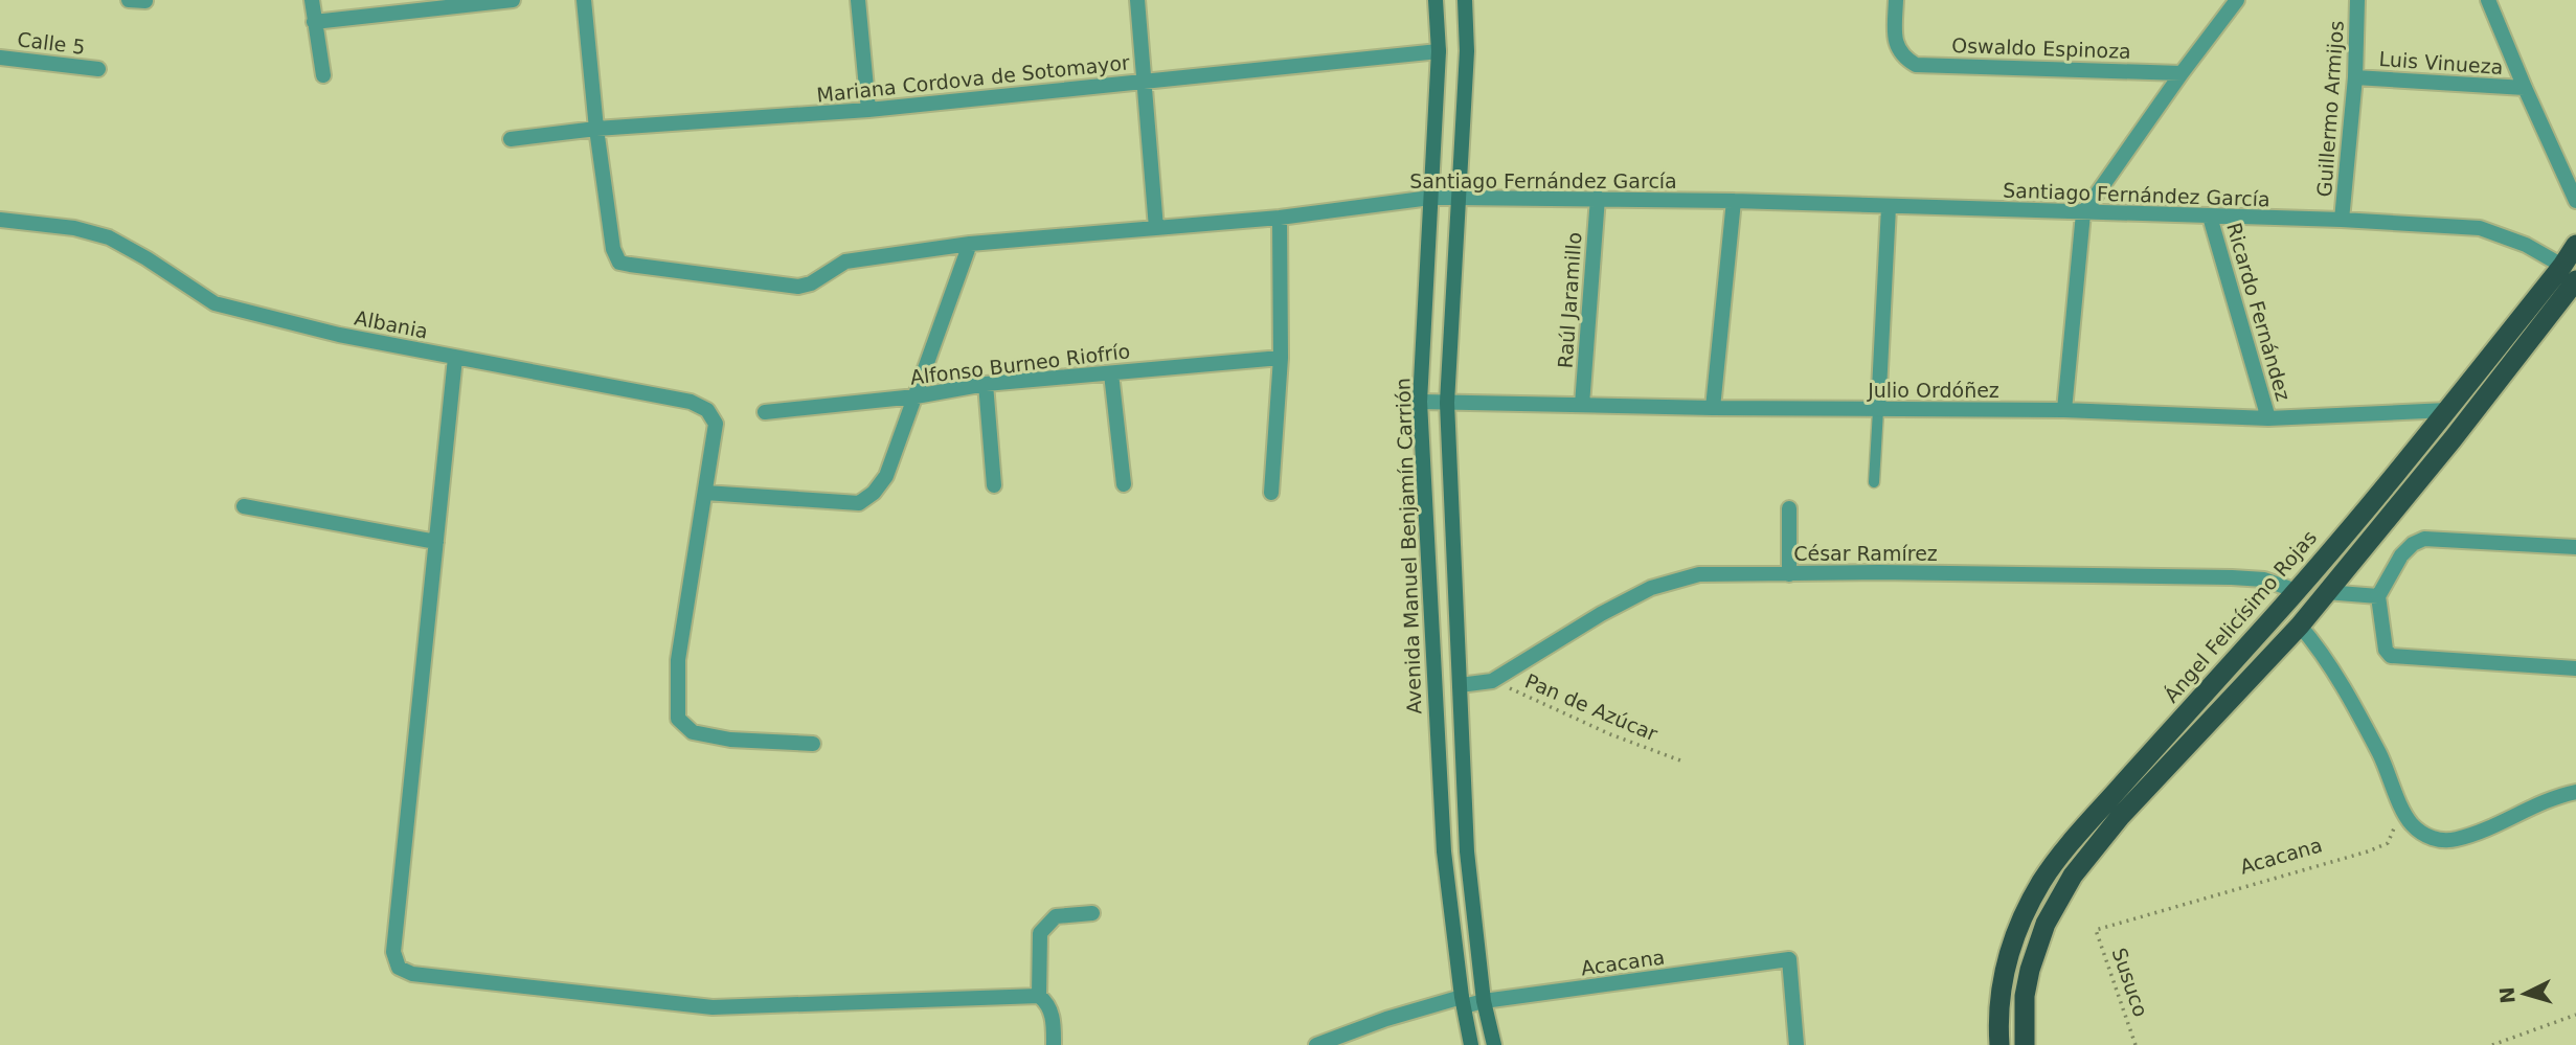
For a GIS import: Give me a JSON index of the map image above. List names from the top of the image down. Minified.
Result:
{"streets":{"highway":["Ángel Felicísimo Rojas"],"main road":["Avenida Manuel Benjamín Carrión"],"street":["Calle 5","Oswaldo Espinoza","Luis Vinueza","Mariana Cordova de Sotomayor","Guillermo Armijos","Santiago Fernández García","Raúl Jaramillo","Ricardo Fernández","Albania","Alfonso Burneo Riofrío","Julio Ordóñez","César Ramírez","Acacana"],"path":["Pan de Azúcar","Susuco"]},"crossings":[["Luis Vinueza","Guillermo Armijos"],["Mariana Cordova de Sotomayor","Santiago Fernández García"],["Mariana Cordova de Sotomayor","Avenida Manuel Benjamín Carrión"],["Guillermo Armijos","Santiago Fernández García"],["Santiago Fernández García","Raúl Jaramillo"],["Santiago Fernández García","Ricardo Fernández"],["Santiago Fernández García","Avenida Manuel Benjamín Carrión"],["Santiago Fernández García","Ángel Felicísimo Rojas"],["Raúl Jaramillo","Julio Ordóñez"],["Ricardo Fernández","Julio Ordóñez"],["Julio Ordóñez","Avenida Manuel Benjamín Carrión"],["Julio Ordóñez","Ángel Felicísimo Rojas"],["Avenida Manuel Benjamín Carrión","Acacana"],["César Ramírez","Ángel Felicísimo Rojas"],["César Ramírez","Pan de Azúcar"],["Acacana","Susuco"]],"north":"left"}
